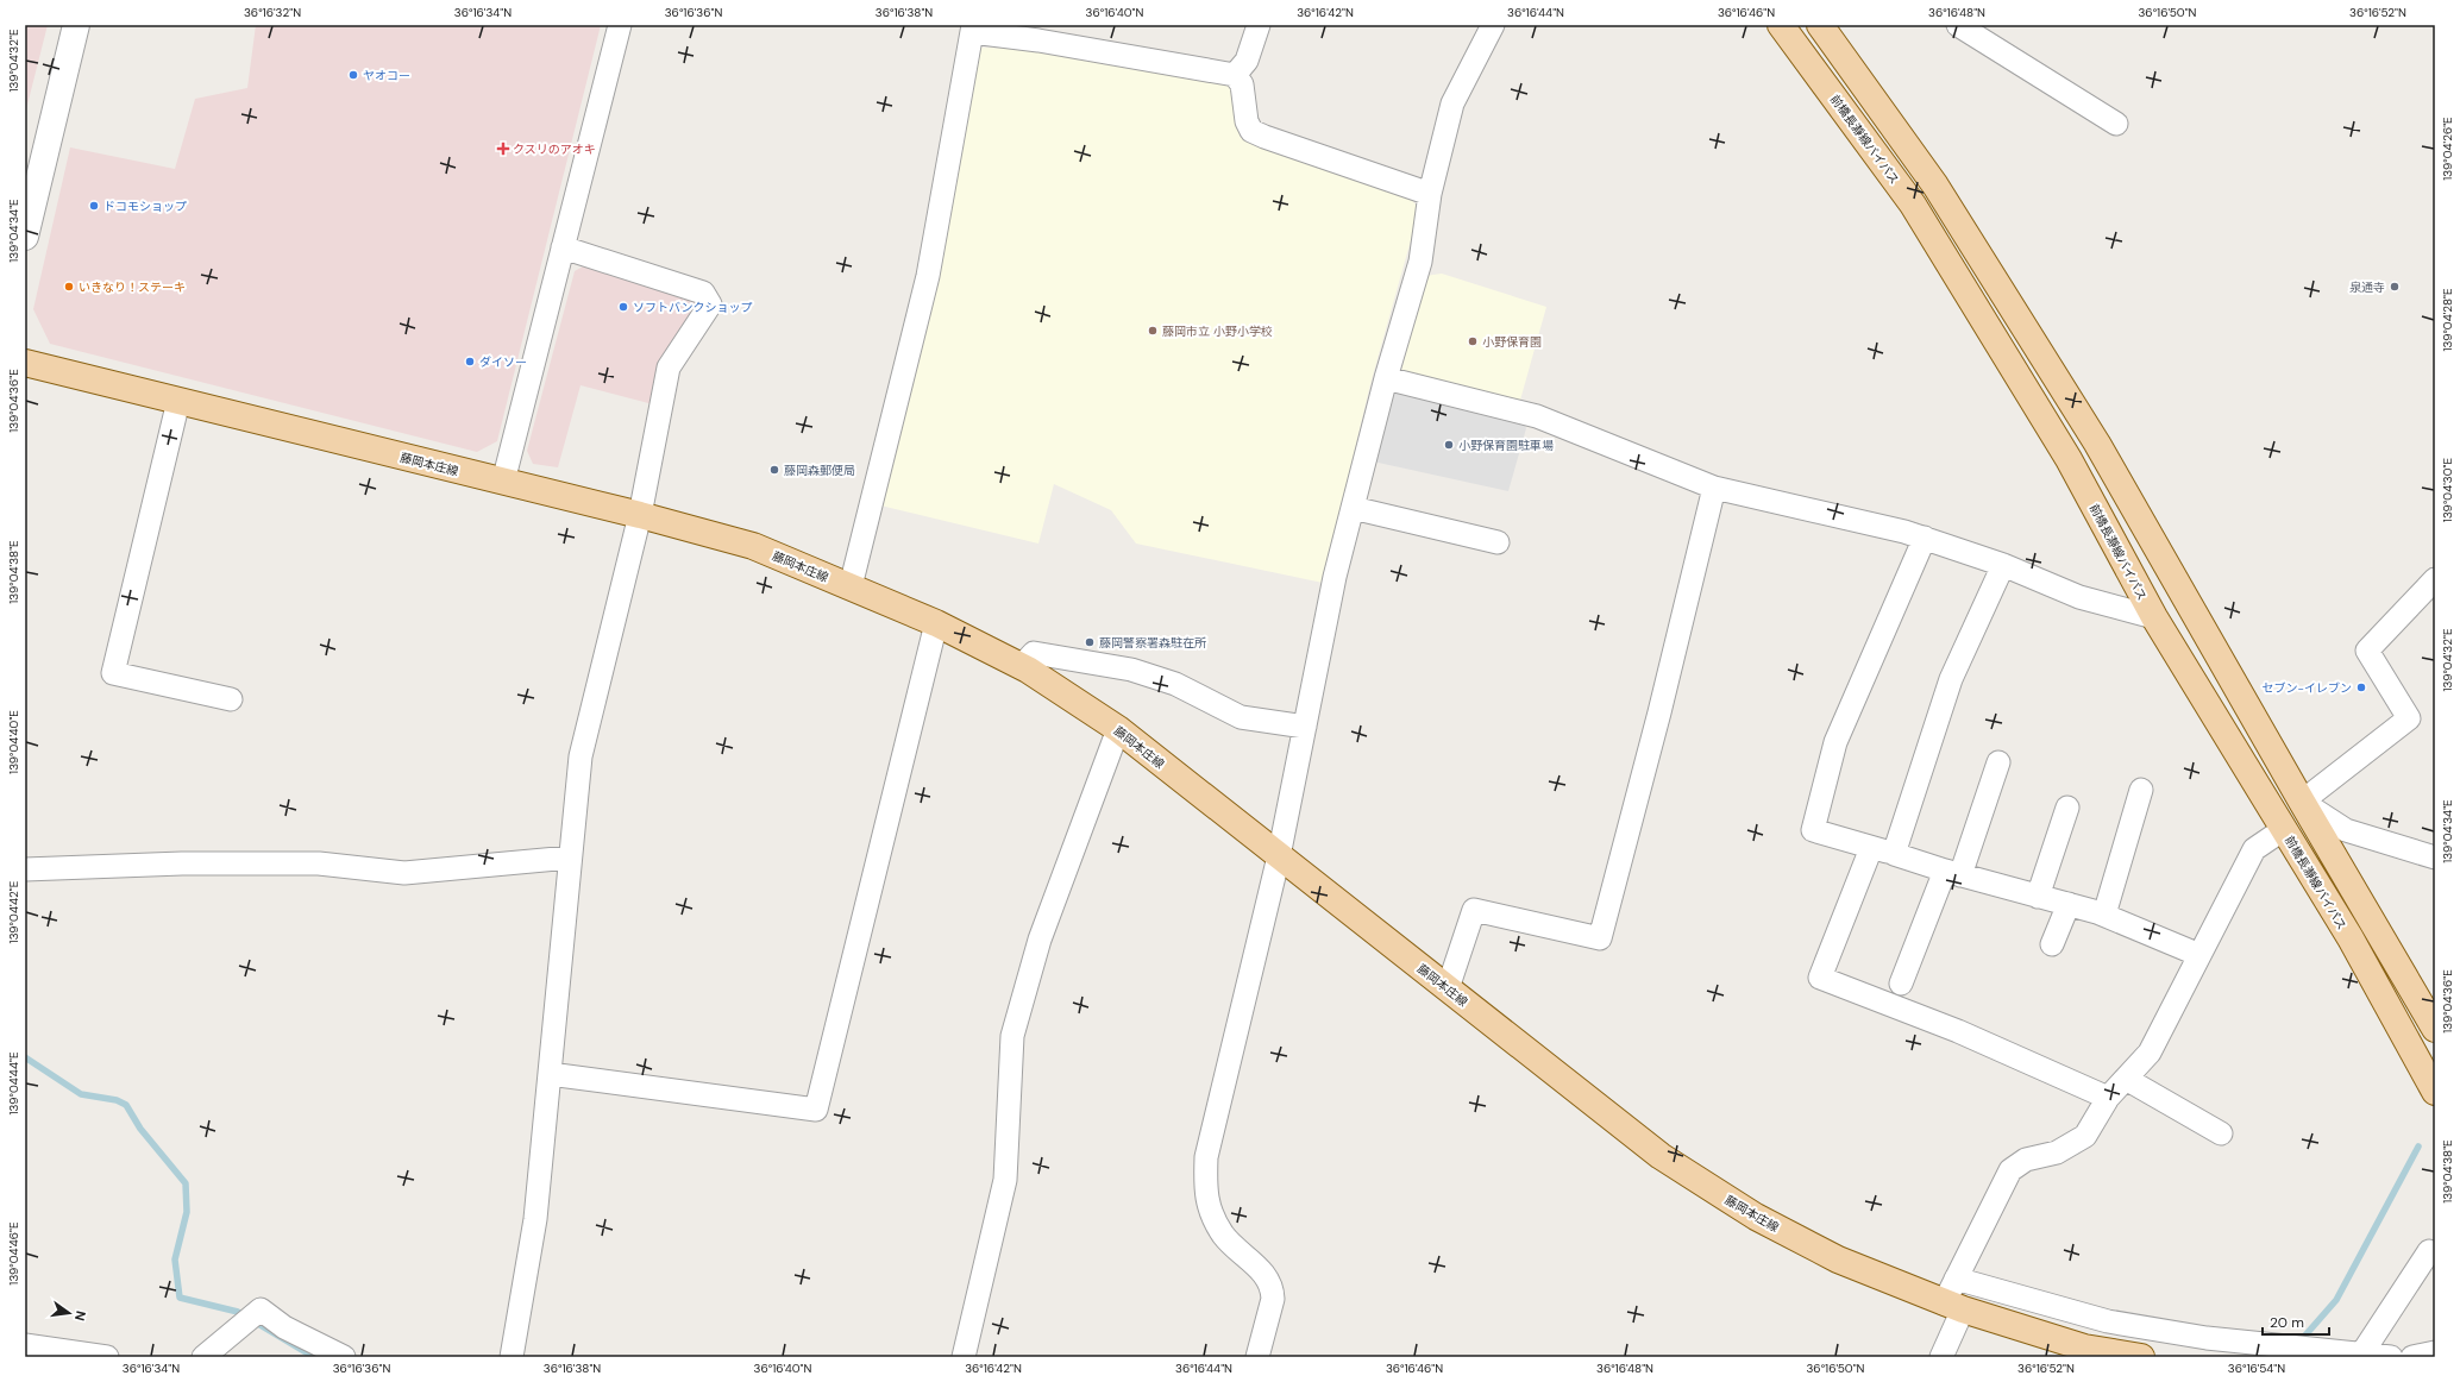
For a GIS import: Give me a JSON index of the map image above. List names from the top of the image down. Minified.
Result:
{"streets":{"main road":["前橋長瀞線バイパス","藤岡本庄線"]},"places":{"other":["ヤオコー","ドコモショップ","いきなり！ステーキ","泉通寺","ソフトバンクショップ","藤岡市立 小野小学校","小野保育園","ダイソー","小野保育園駐車場","藤岡森郵便局","藤岡警察署森駐在所","セブン-イレブン"],"health":["クスリのアオキ"]},"scale_bar":"20 m","north":"right","coordinates":["36°16'32\"N","36°16'34\"N","36°16'36\"N","36°16'38\"N","36°16'40\"N","36°16'42\"N","36°16'44\"N","36°16'46\"N","36°16'48\"N","36°16'50\"N","36°16'52\"N","139°04'32\"E","139°04'26\"E","139°04'34\"E","139°04'28\"E","139°04'36\"E","139°04'30\"E","139°04'38\"E","139°04'40\"E","139°04'42\"E","139°04'44\"E","139°04'46\"E","36°16'54\"N"]}
